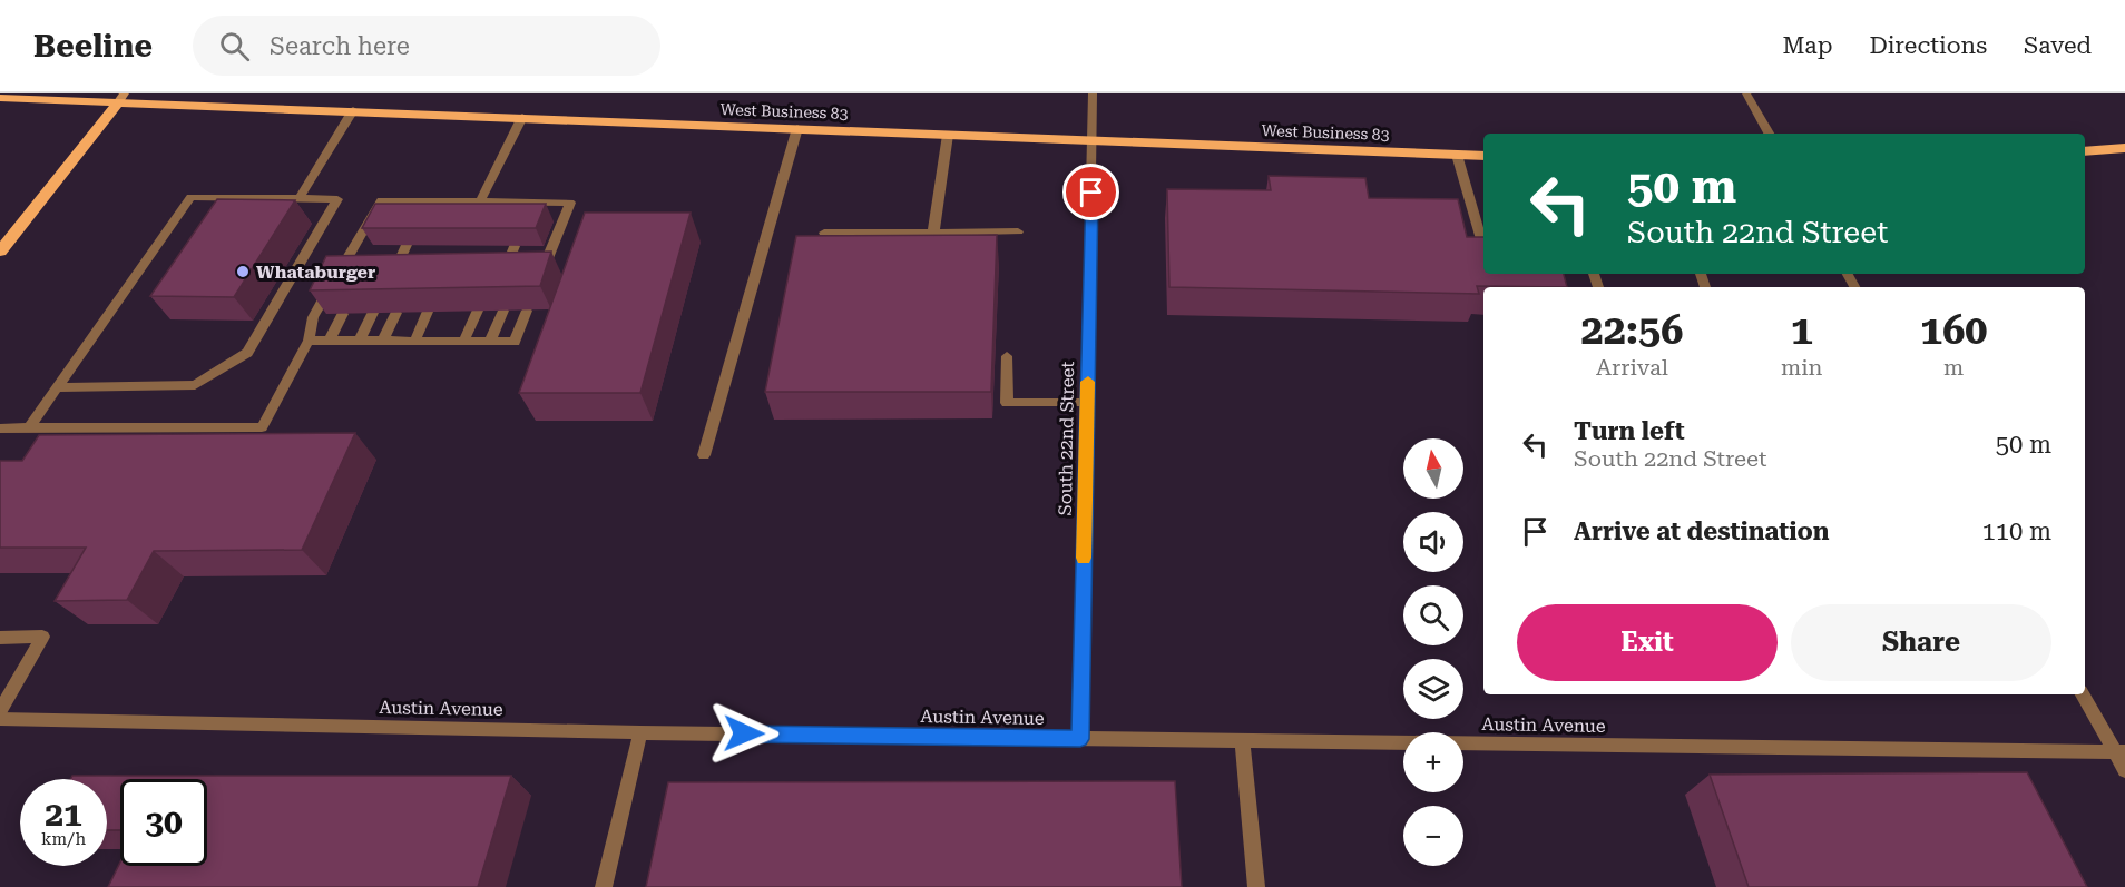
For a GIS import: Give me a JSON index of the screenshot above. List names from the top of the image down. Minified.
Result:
{"streets":{"main road":["West Business 83"],"street":["South 22nd Street","Austin Avenue"]},"crossings":[["West Business 83","South 22nd Street"],["South 22nd Street","Austin Avenue"]],"places":["Whataburger"],"north":"top","page":{"header":"Beeline","search":"Search here","nav":["Map","Directions","Saved"],"turn":["50 m","South 22nd Street"],"eta":["22:56","Arrival","1","min","160","m"],"list":[{"name":"Turn left","note":"South 22nd Street","value":"50 m"},{"name":"Arrive at destination","value":"110 m"}],"map_buttons":["+","−"],"buttons":["Exit","Share"],"speed":"21 km/h","limit":"30"}}
